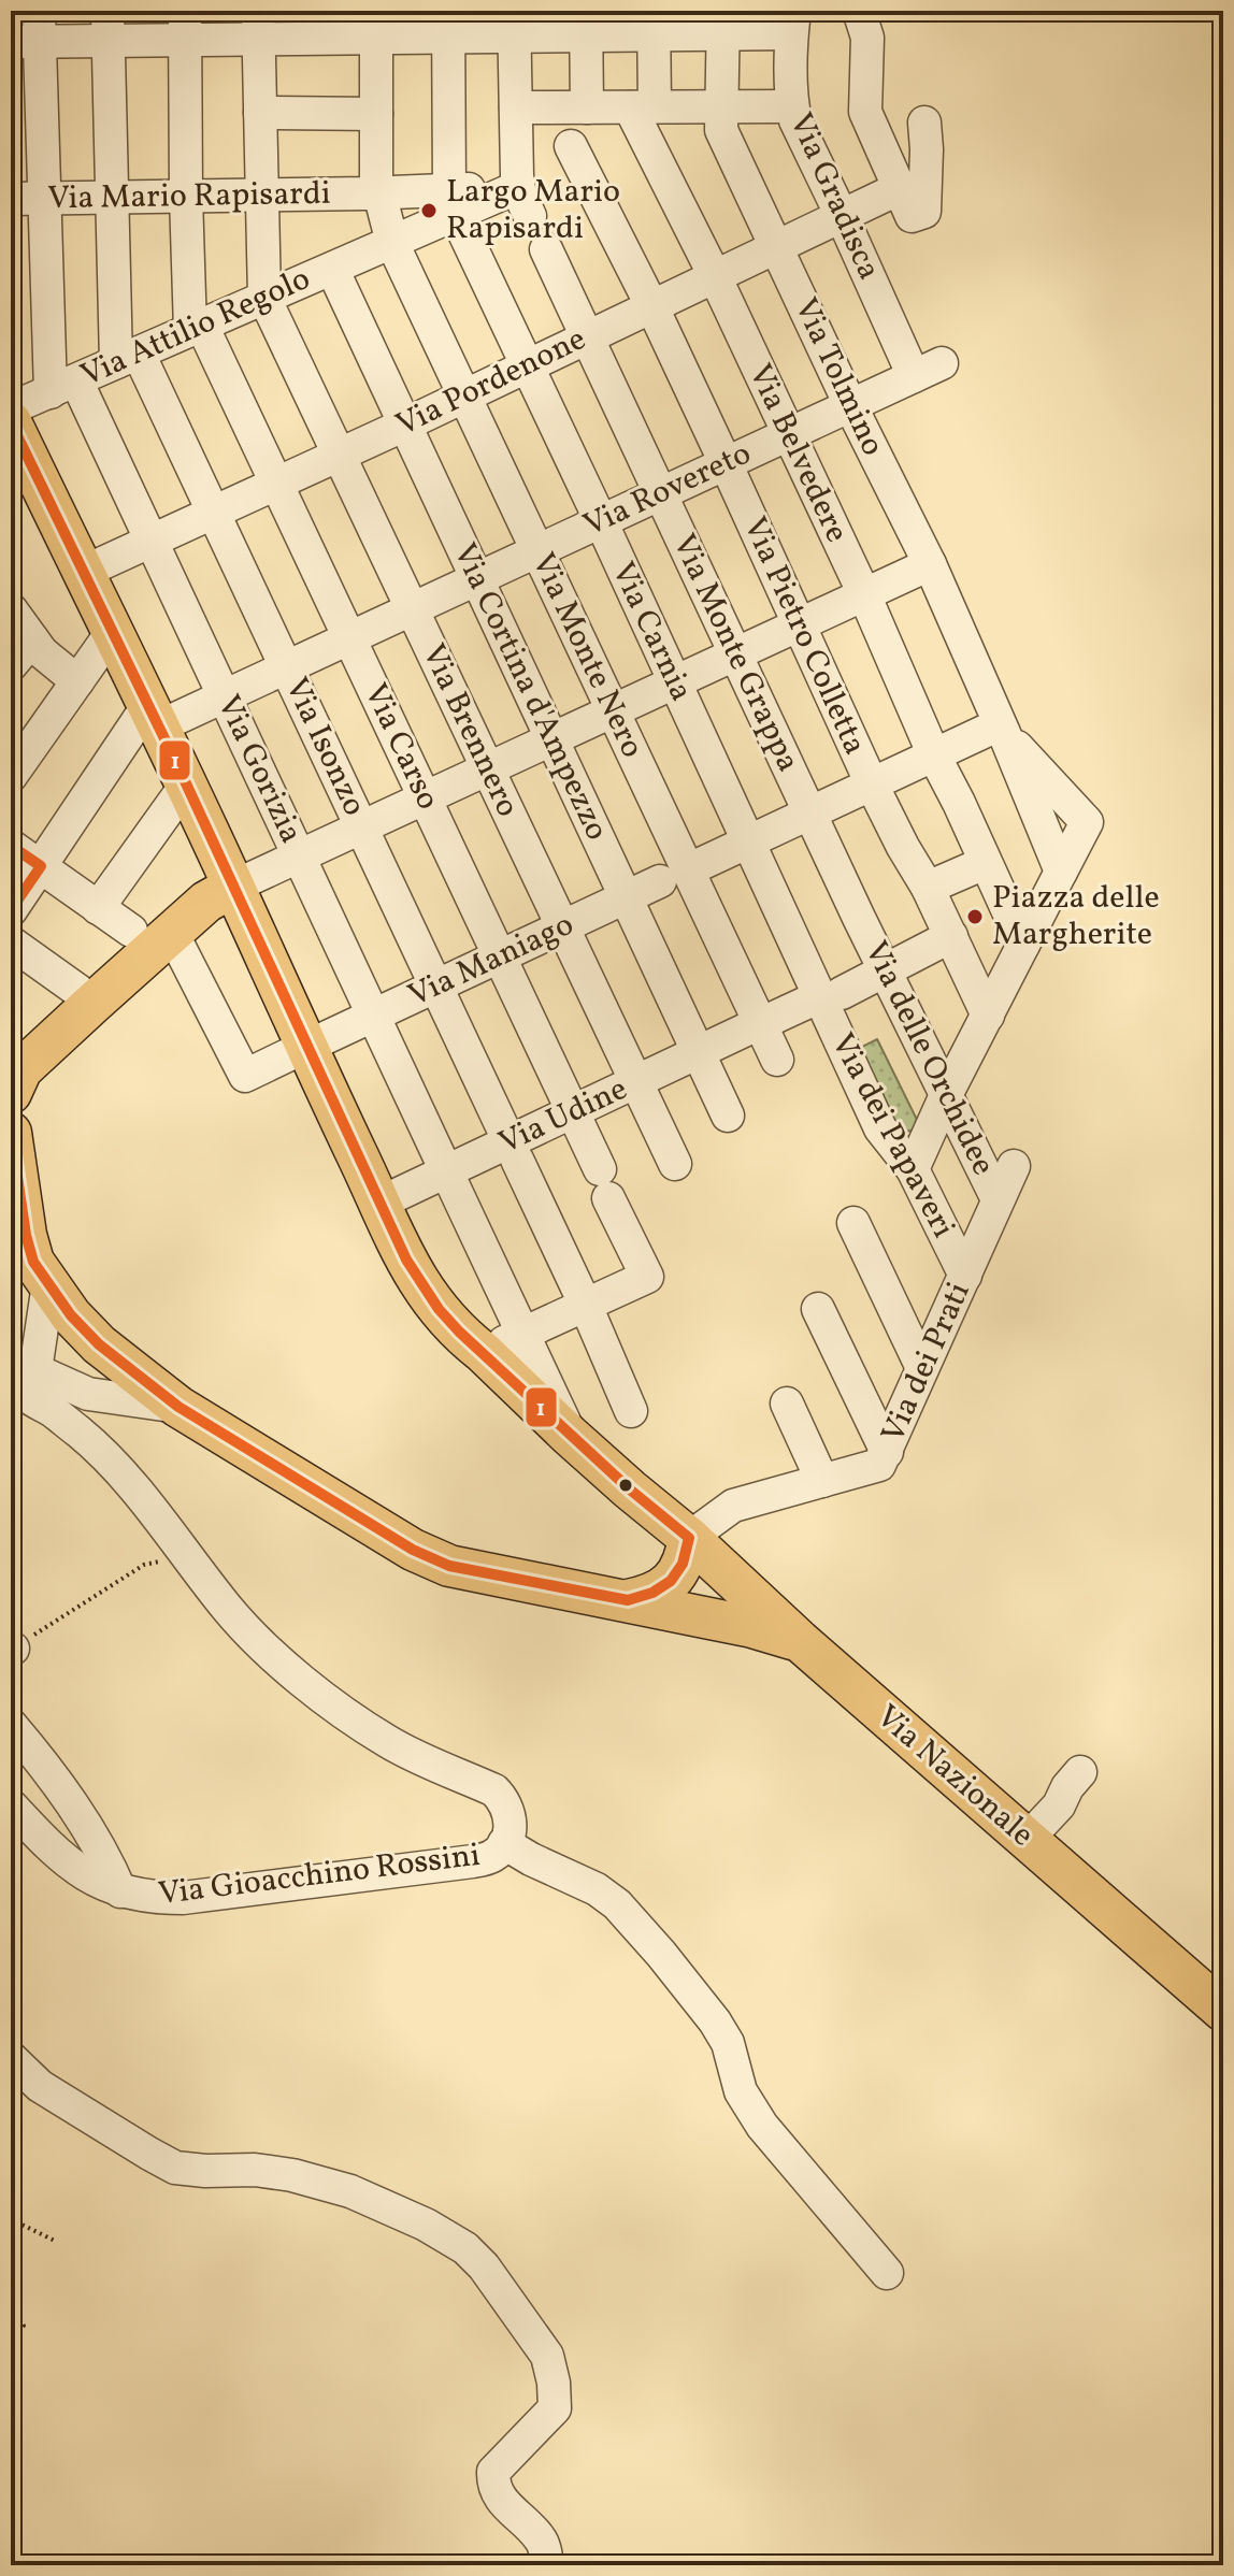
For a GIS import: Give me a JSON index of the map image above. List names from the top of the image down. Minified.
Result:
{"streets":{"main road":["Via Nazionale"],"street":["Via Mario Rapisardi","Via Gradisca","Via Attilio Regolo","Via Tolmino","Via Pordenone","Via Belvedere","Via Rovereto","Via Carnia","Via Pietro Colletta","Via Monte Grappa","Via Monte Nero","Via Cortina d'Ampezzo","Via Brennero","Via Isonzo","Via Carso","Via Gorizia","Via Maniago","Via delle Orchidee","Via Udine","Via dei Papaveri","Via dei Prati","Via Gioacchino Rossini"]},"crossings":[["Via Mario Rapisardi","Via Attilio Regolo"],["Via Mario Rapisardi","Via Carnia"],["Via Mario Rapisardi","Via Monte Nero"],["Via Gradisca","Via Pordenone"],["Via Gradisca","Via Rovereto"],["Via Attilio Regolo","Via Carnia"],["Via Attilio Regolo","Via Monte Nero"],["Via Attilio Regolo","Via Cortina d'Ampezzo"],["Via Attilio Regolo","Via Brennero"],["Via Attilio Regolo","Via Isonzo"],["Via Attilio Regolo","Via Carso"],["Via Attilio Regolo","Via Gorizia"],["Via Attilio Regolo","Via Nazionale"],["Via Tolmino","Via Pordenone"],["Via Tolmino","Via Belvedere"],["Via Tolmino","Via Rovereto"],["Via Tolmino","Via Maniago"],["Via Pordenone","Via Belvedere"],["Via Pordenone","Via Carnia"],["Via Pordenone","Via Pietro Colletta"],["Via Pordenone","Via Monte Grappa"],["Via Pordenone","Via Monte Nero"],["Via Pordenone","Via Cortina d'Ampezzo"],["Via Pordenone","Via Brennero"],["Via Pordenone","Via Isonzo"],["Via Pordenone","Via Carso"],["Via Pordenone","Via Gorizia"],["Via Pordenone","Via Nazionale"],["Via Belvedere","Via Rovereto"],["Via Belvedere","Via Maniago"],["Via Rovereto","Via Carnia"],["Via Rovereto","Via Pietro Colletta"],["Via Rovereto","Via Monte Grappa"],["Via Rovereto","Via Monte Nero"],["Via Rovereto","Via Cortina d'Ampezzo"],["Via Rovereto","Via Brennero"],["Via Rovereto","Via Isonzo"],["Via Rovereto","Via Carso"],["Via Rovereto","Via Gorizia"],["Via Rovereto","Via Nazionale"],["Via Carnia","Via Maniago"],["Via Carnia","Via Udine"],["Via Carnia","Via dei Papaveri"],["Via Pietro Colletta","Via Maniago"],["Via Pietro Colletta","Via Udine"],["Via Monte Grappa","Via Maniago"],["Via Monte Grappa","Via delle Orchidee"],["Via Monte Nero","Via Maniago"],["Via Monte Nero","Via Udine"],["Via Cortina d'Ampezzo","Via Maniago"],["Via Cortina d'Ampezzo","Via Udine"],["Via Brennero","Via Maniago"],["Via Brennero","Via Udine"],["Via Isonzo","Via Carso"],["Via Isonzo","Via Maniago"],["Via Isonzo","Via Udine"],["Via Carso","Via Maniago"],["Via Carso","Via Udine"],["Via Gorizia","Via Maniago"],["Via Gorizia","Via Nazionale"],["Via Maniago","Via Nazionale"],["Via delle Orchidee","Via Udine"],["Via delle Orchidee","Via dei Prati"],["Via Udine","Via dei Papaveri"],["Via Udine","Via Nazionale"],["Via dei Papaveri","Via dei Prati"],["Via dei Prati","Via Nazionale"]],"places":["Largo Mario Rapisardi","Piazza delle Margherite"],"lines":["transit line 1"]}
